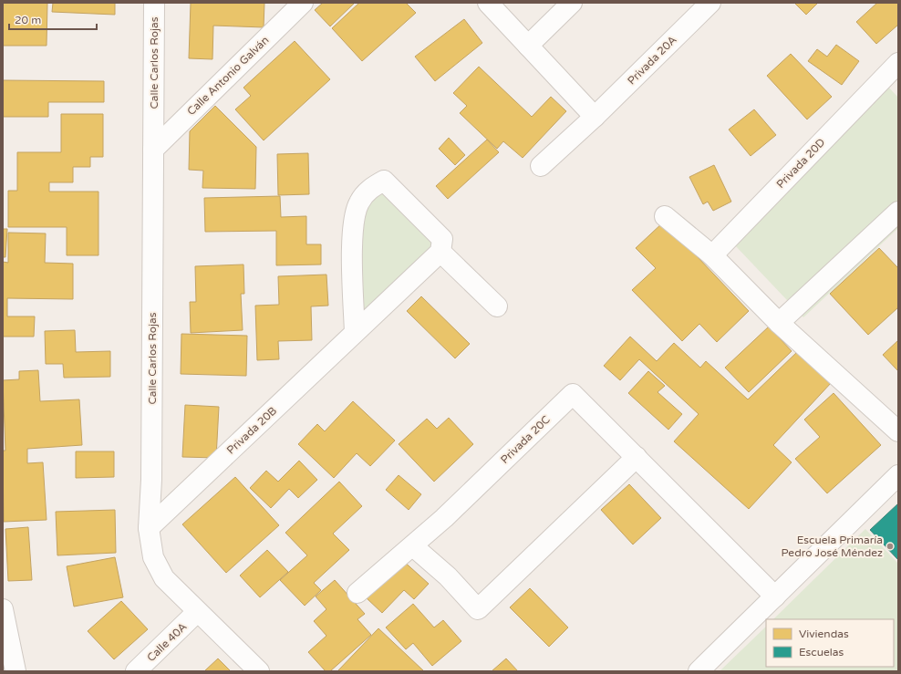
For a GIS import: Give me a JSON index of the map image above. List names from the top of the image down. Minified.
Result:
{"streets":{"street":["Privada 20A","Calle Carlos Rojas","Calle Antonio Galván","Privada 20D","Privada 20B","Privada 20C","Calle 40A"]},"crossings":[["Calle Carlos Rojas","Calle Antonio Galván"],["Calle Carlos Rojas","Privada 20B"],["Calle Carlos Rojas","Calle 40A"]],"places":["Escuela Primaría Pedro José Méndez"],"legend":["Viviendas","Escuelas"],"scale_bar":"20 m"}
